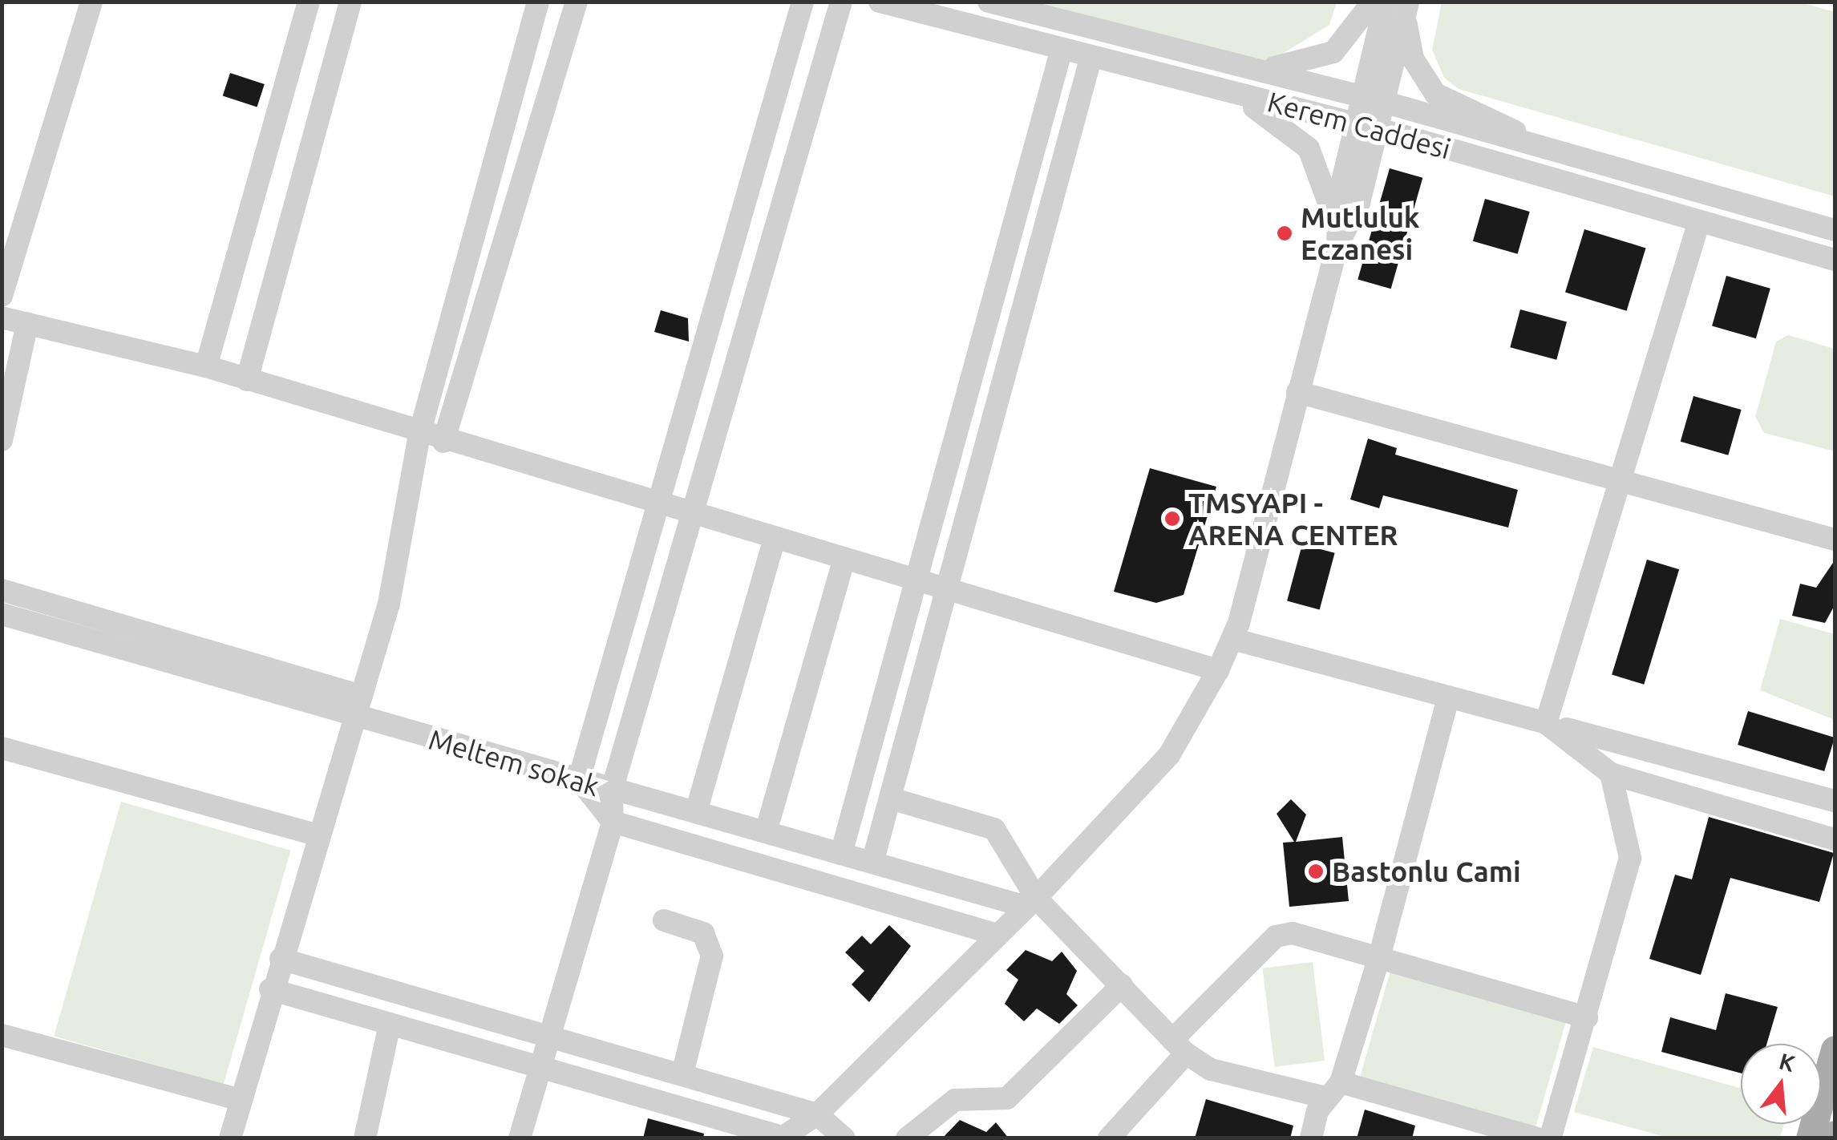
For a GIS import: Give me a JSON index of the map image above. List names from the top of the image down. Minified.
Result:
{"streets":{"street":["Kerem Caddesi","Meltem sokak"]},"places":["Mutluluk Eczanesi","TMSYAPI - ARENA CENTER","Bastonlu Cami"],"north":"top"}
